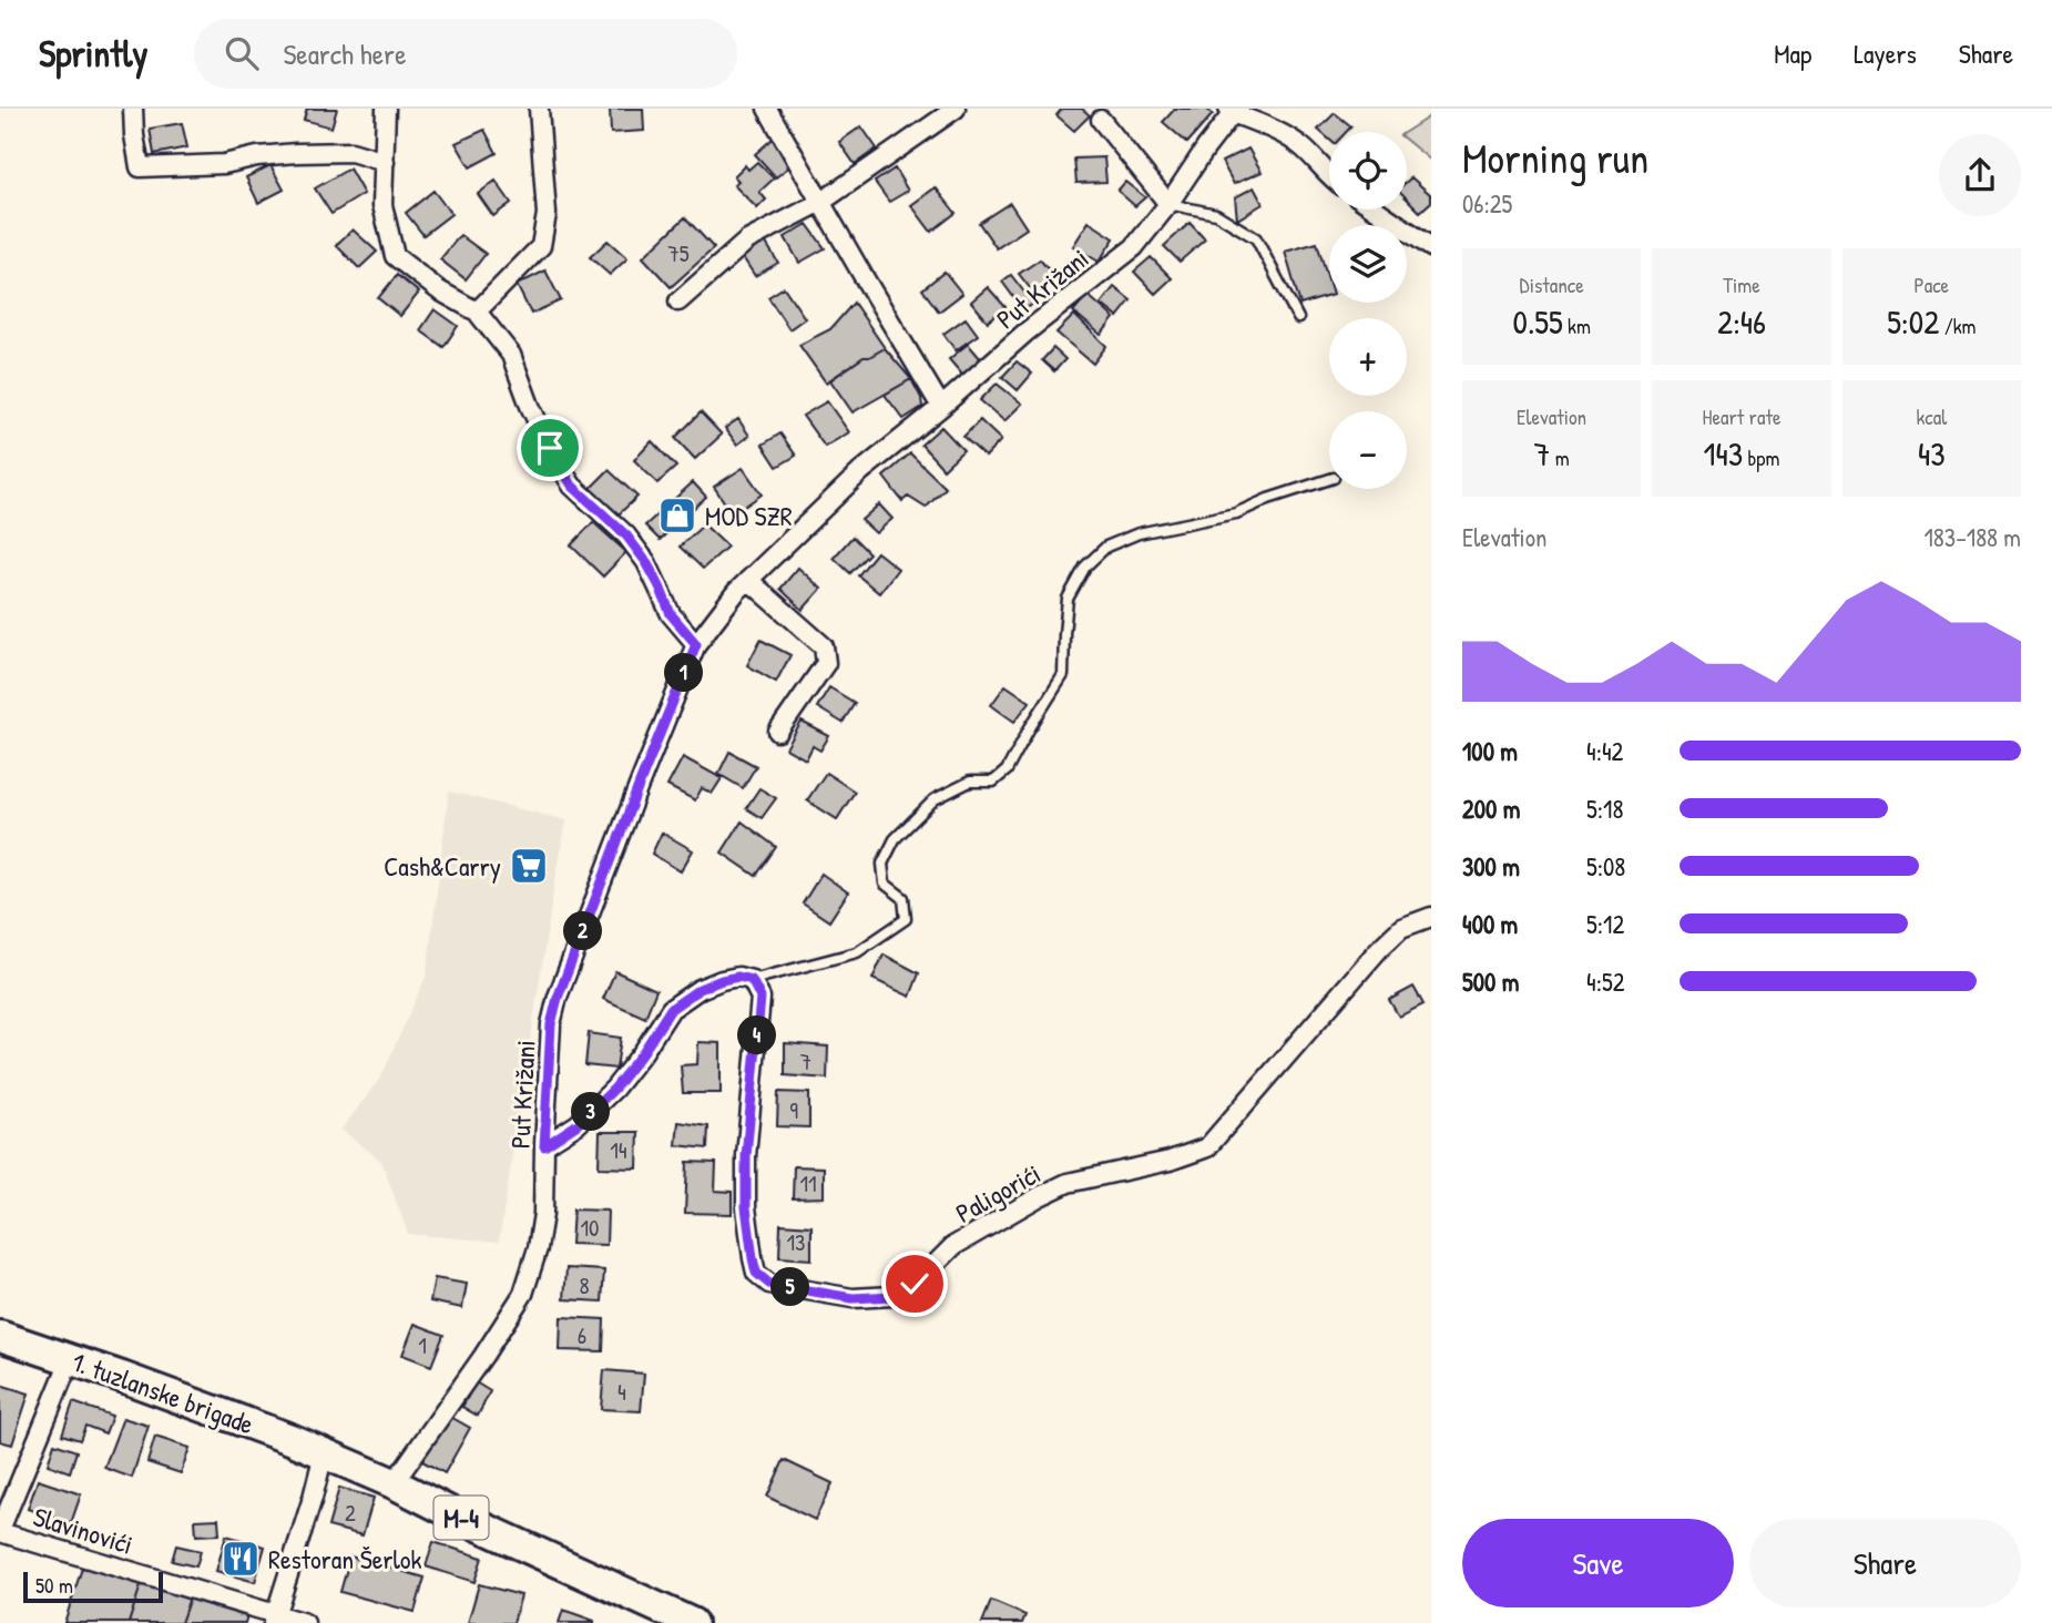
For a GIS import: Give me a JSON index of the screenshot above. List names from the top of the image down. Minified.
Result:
{"streets":{"main road":["1. tuzlanske brigade","M-4"],"street":["Put Križani","Paligorići","Slavinovići"]},"crossings":[["Put Križani","M-4"],["1. tuzlanske brigade","M-4"]],"places":{"shop":["MOD SZR"],"supermarket":["Cash&Carry"],"restaurant":["Restoran Šerlok"]},"house_numbers":["75","7","9","14","11","10","13","8","6","1","4","2"],"scale_bar":"50 m","page":{"header":"Sprintly","search":"Search here","nav":["Map","Layers","Share"],"heading":["Morning run","06:25"],"map_buttons":["+","−"],"stats":[["Distance","0.55 km"],["Time","2:46"],["Pace","5:02 /km"],["Elevation","7 m"],["Heart rate","143 bpm"],["kcal","43"]],"chart":["Elevation","183–188 m"],"pins":["1","2","4","3","5"],"list":[{"name":"100 m","note":"4:42"},{"name":"200 m","note":"5:18"},{"name":"300 m","note":"5:08"},{"name":"400 m","note":"5:12"},{"name":"500 m","note":"4:52"}],"buttons":["Save","Share"],"scale":"50 m"}}
